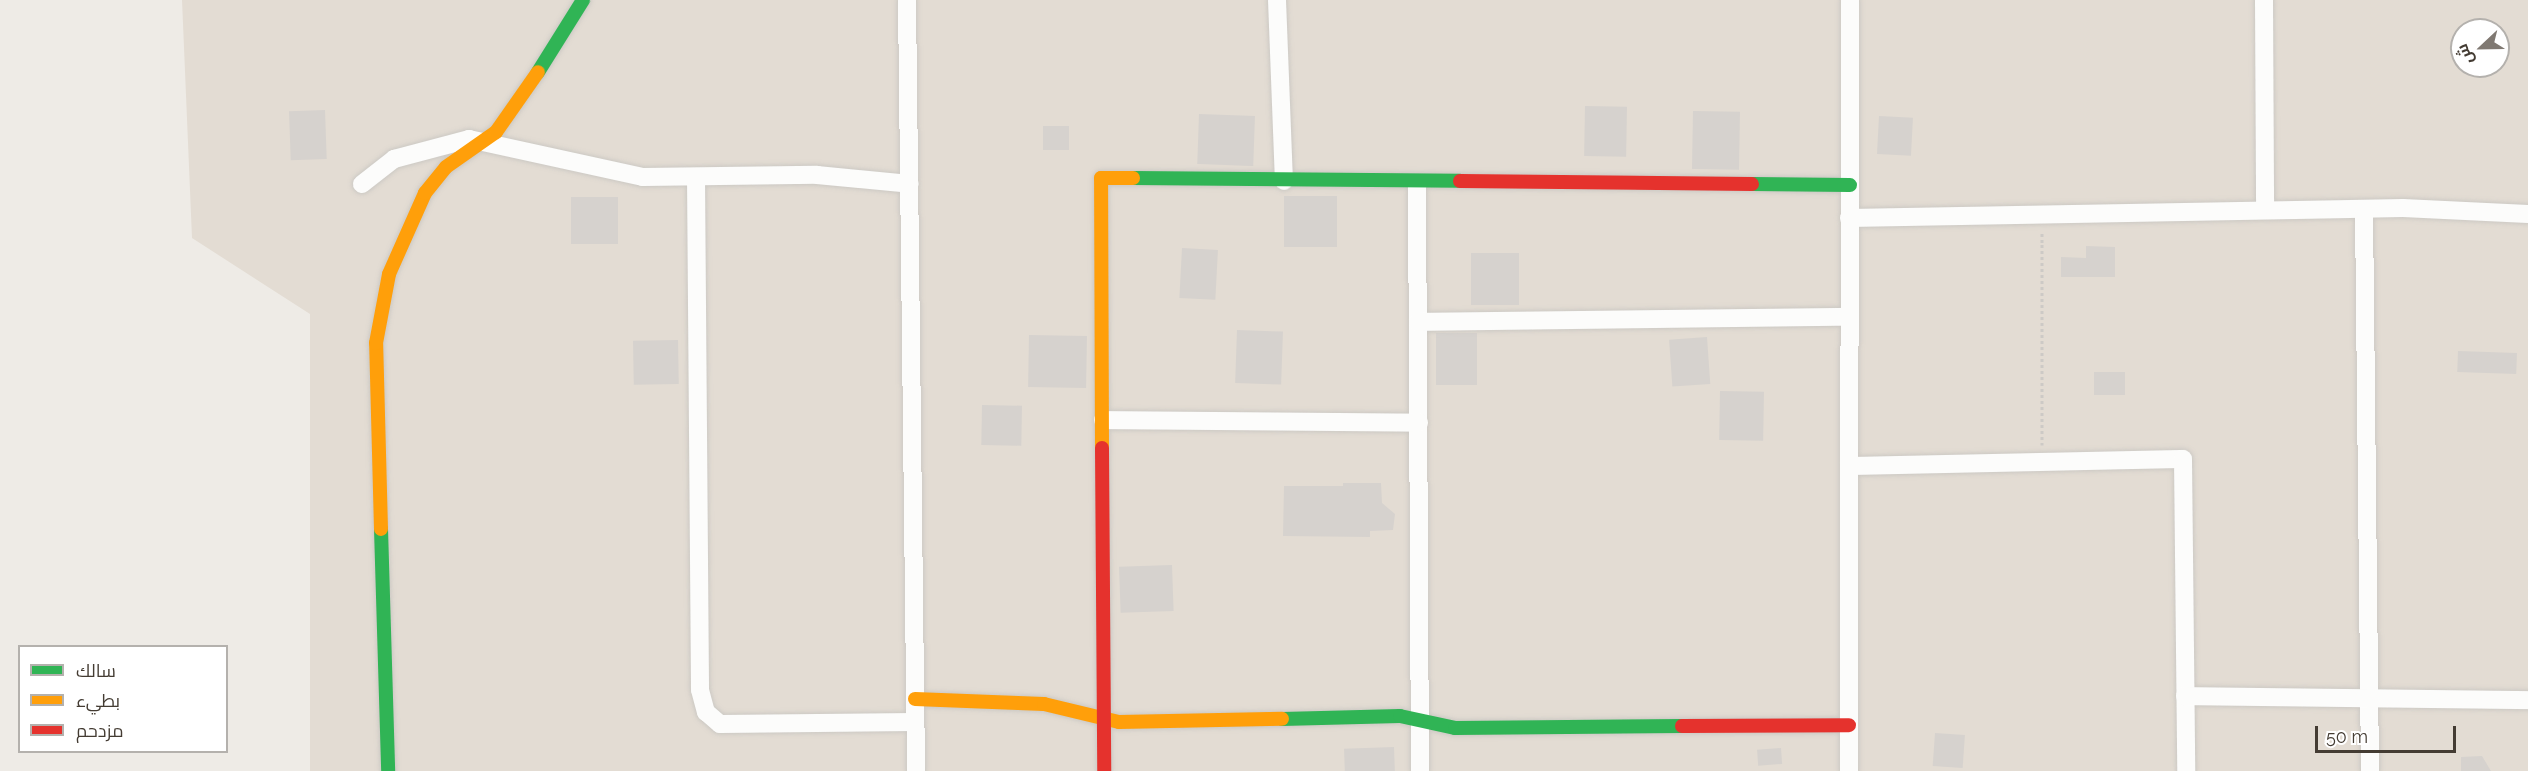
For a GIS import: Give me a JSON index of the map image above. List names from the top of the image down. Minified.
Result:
{"legend":["سالك","بطيء","مزدحم"],"scale_bar":"50 m","north":"left"}
